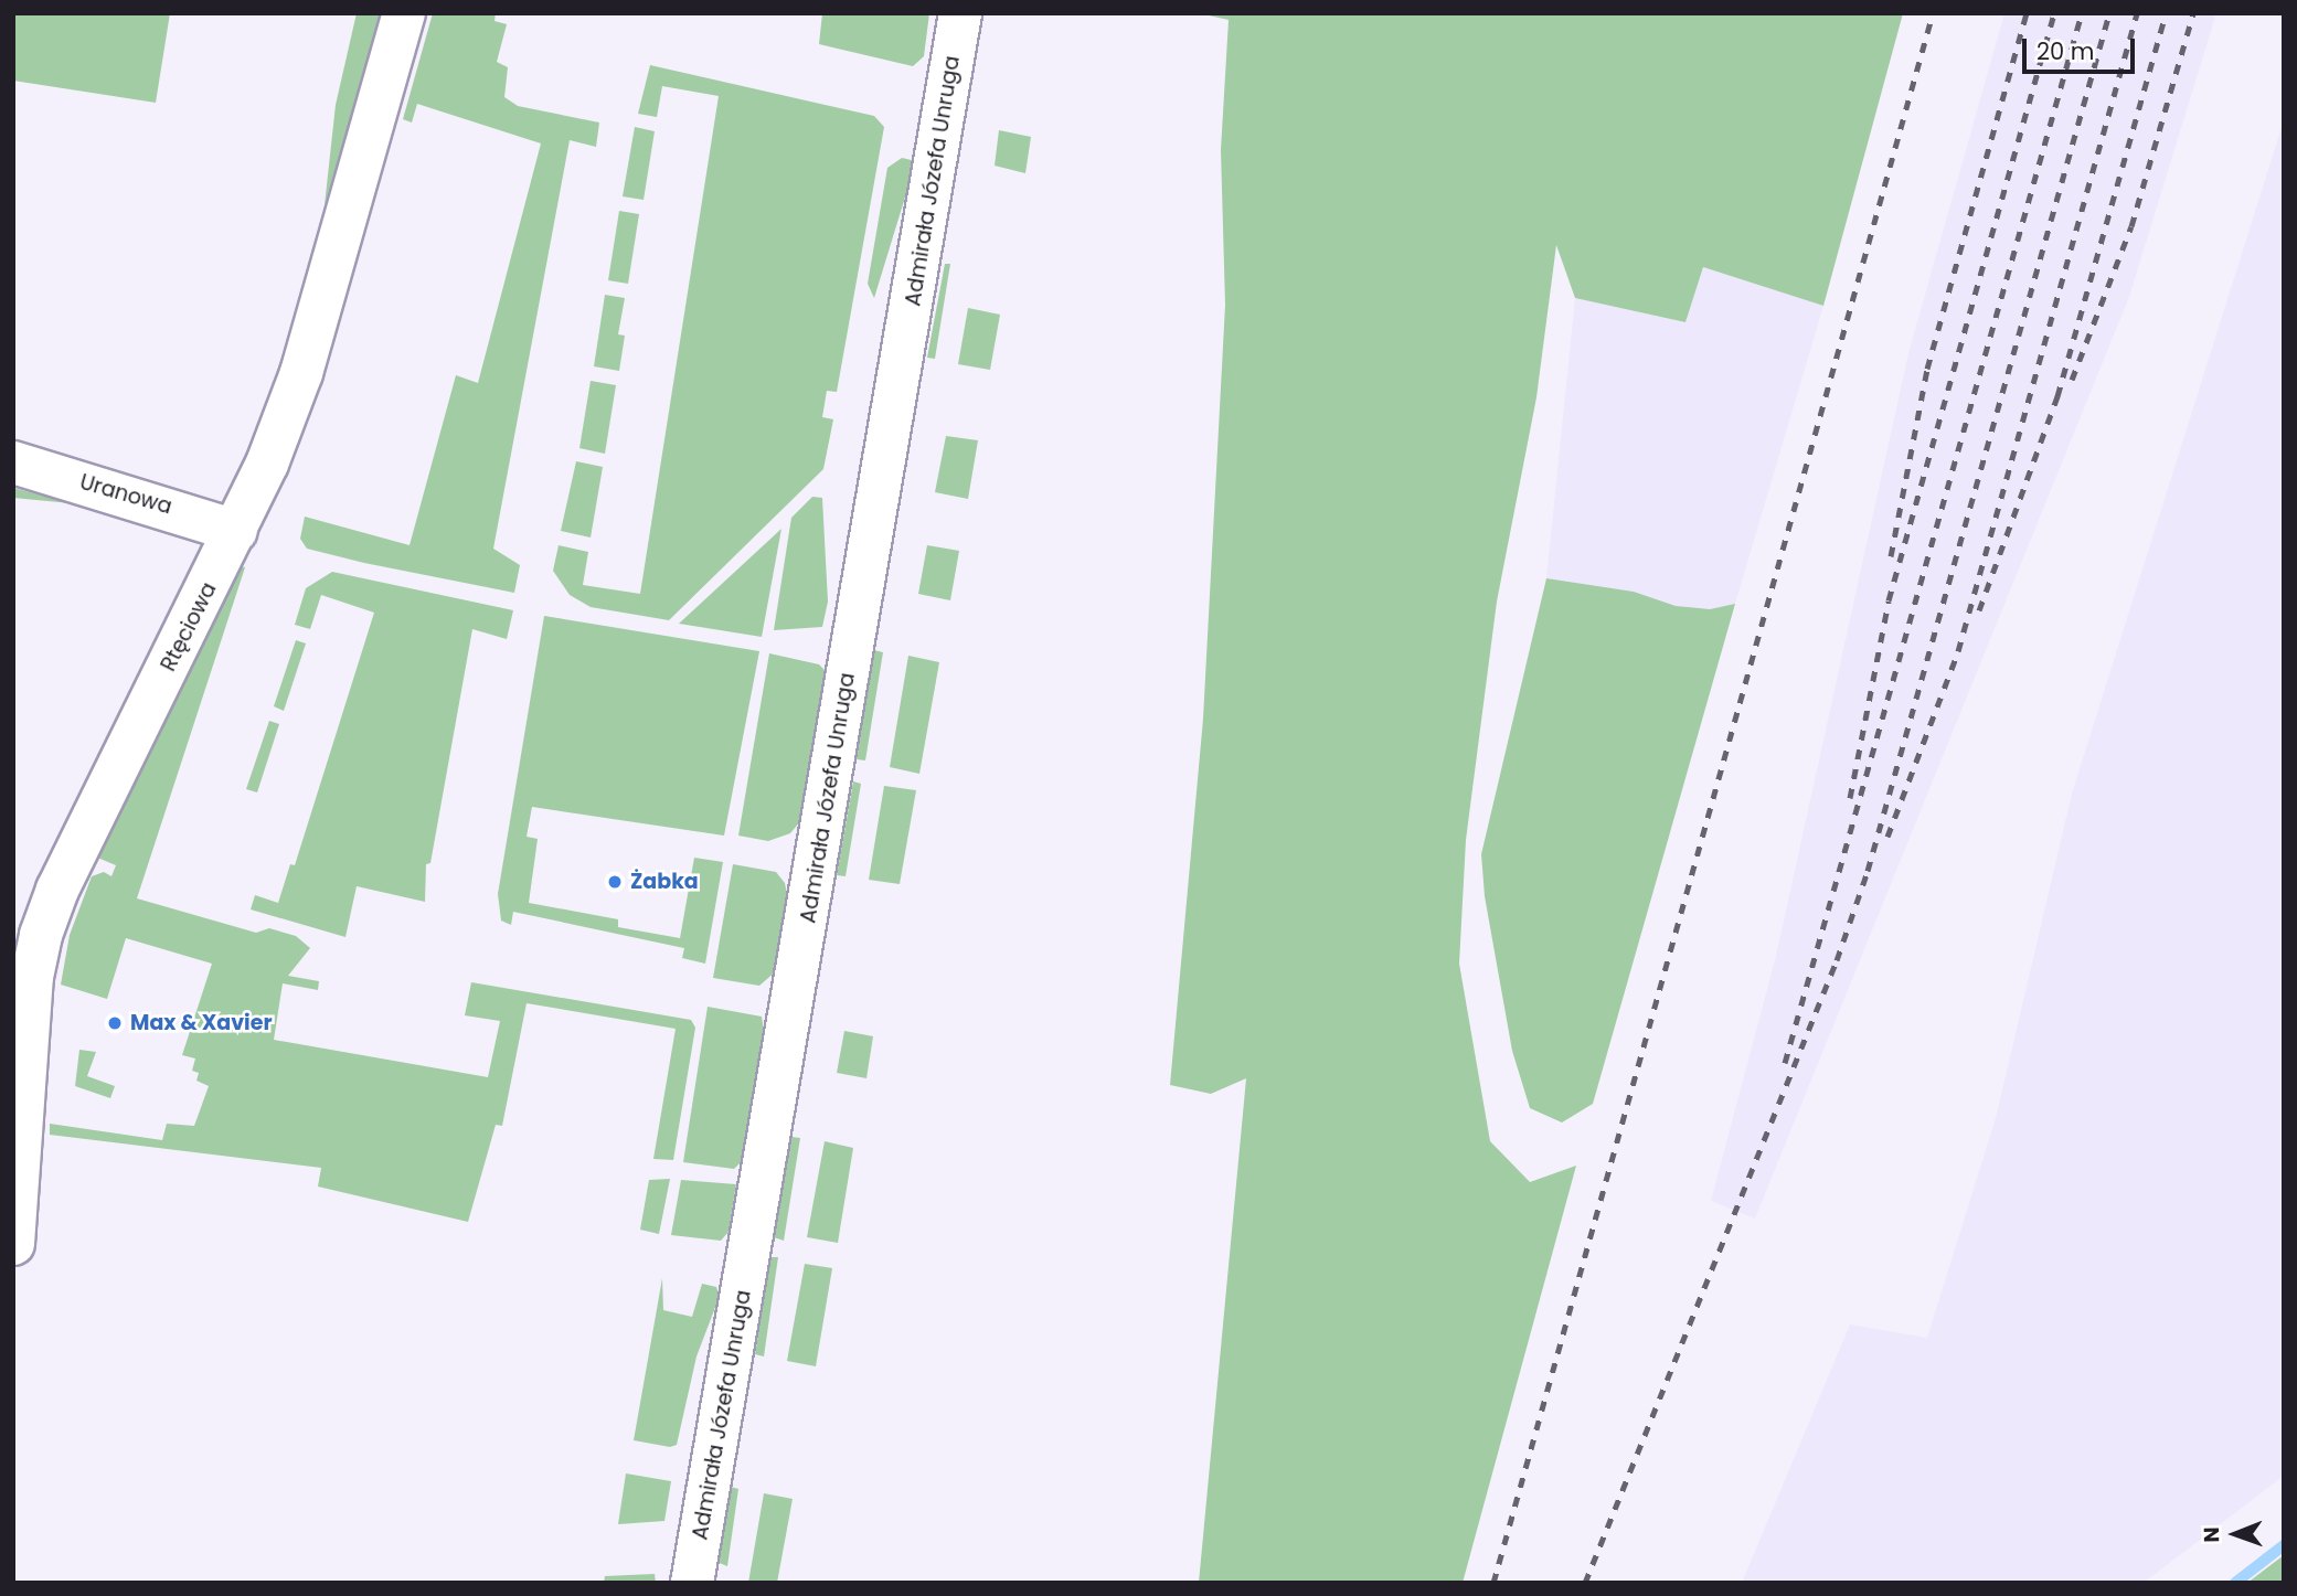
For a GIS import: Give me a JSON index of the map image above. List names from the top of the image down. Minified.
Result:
{"streets":{"street":["Admirała Józefa Unruga","Uranowa","Rtęciowa"]},"crossings":[["Uranowa","Rtęciowa"]],"places":["Żabka","Max & Xavier"],"scale_bar":"20 m","north":"left"}
